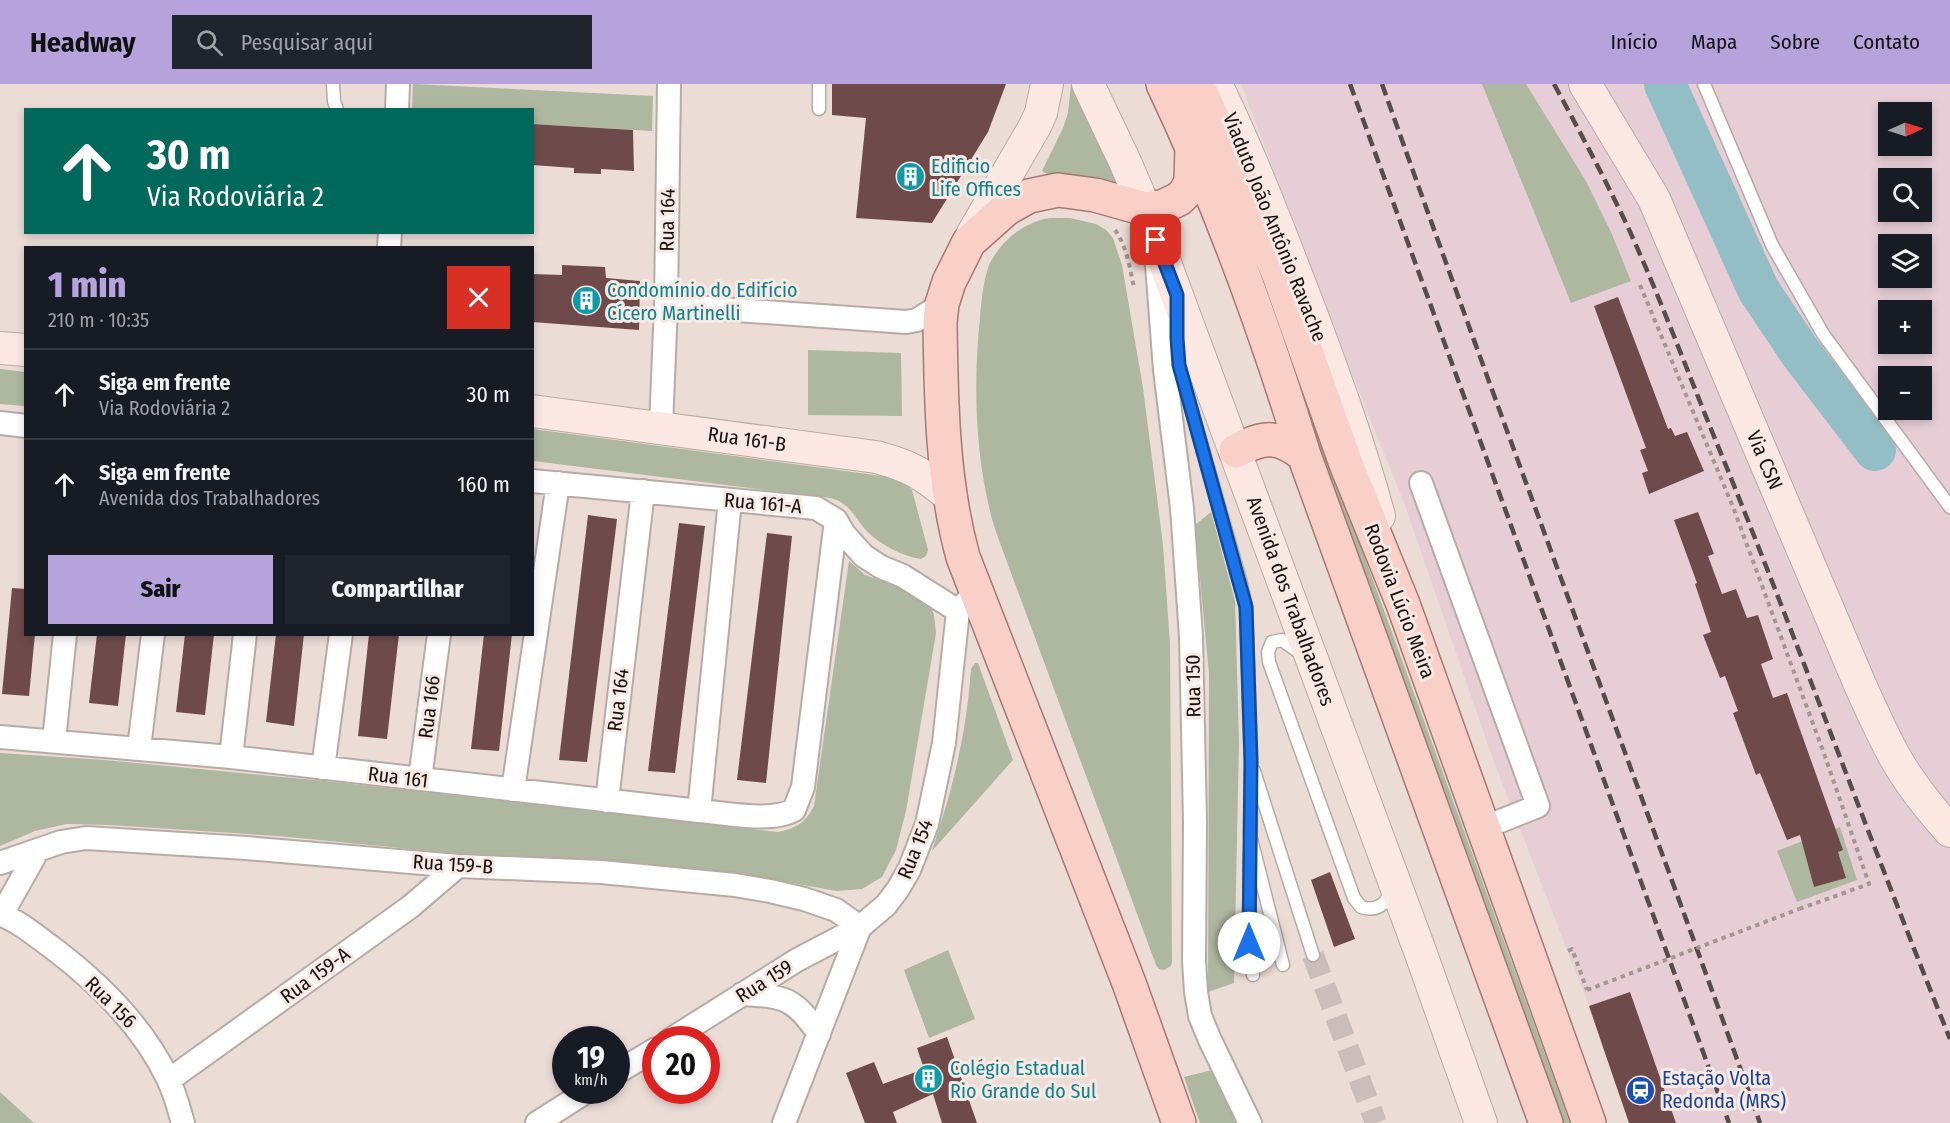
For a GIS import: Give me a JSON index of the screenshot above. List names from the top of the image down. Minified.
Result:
{"streets":{"main road":["Rodovia Lúcio Meira"],"street":["Rua 164","Viaduto João Antônio Ravache","Rua 161-B","Via CSN","Rua 161-A","Avenida dos Trabalhadores","Rua 150","Rua 166","Rua 161","Rua 154","Rua 159-B","Rua 159-A","Rua 159","Rua 156"]},"crossings":[["Rua 164","Rua 161-B"],["Rua 164","Rua 161-A"],["Rua 164","Rua 161"],["Viaduto João Antônio Ravache","Rodovia Lúcio Meira"],["Rua 161-A","Rua 161"],["Rua 161-A","Rua 154"],["Avenida dos Trabalhadores","Rua 150"],["Rua 166","Rua 161"],["Rua 154","Rua 159-B"],["Rua 154","Rua 159"],["Rua 159-B","Rua 159-A"],["Rua 159-B","Rua 159"],["Rua 159-A","Rua 156"]],"places":{"building":["Edificio Life Offices","Condomínio do Edifício Cícero Martinelli","Colégio Estadual Rio Grande do Sul"],"station":["Estação Volta Redonda (MRS)"]},"north":"right","page":{"header":"Headway","search":"Pesquisar aqui","nav":["Início","Mapa","Sobre","Contato"],"map_buttons":["+","−"],"turn":["30 m","Via Rodoviária 2"],"heading":["1 min","210 m · 10:35"],"list":[{"name":"Siga em frente","note":"Via Rodoviária 2","value":"30 m"},{"name":"Siga em frente","note":"Avenida dos Trabalhadores","value":"160 m"}],"buttons":["Sair","Compartilhar"],"speed":"19 km/h","limit":"20"}}
